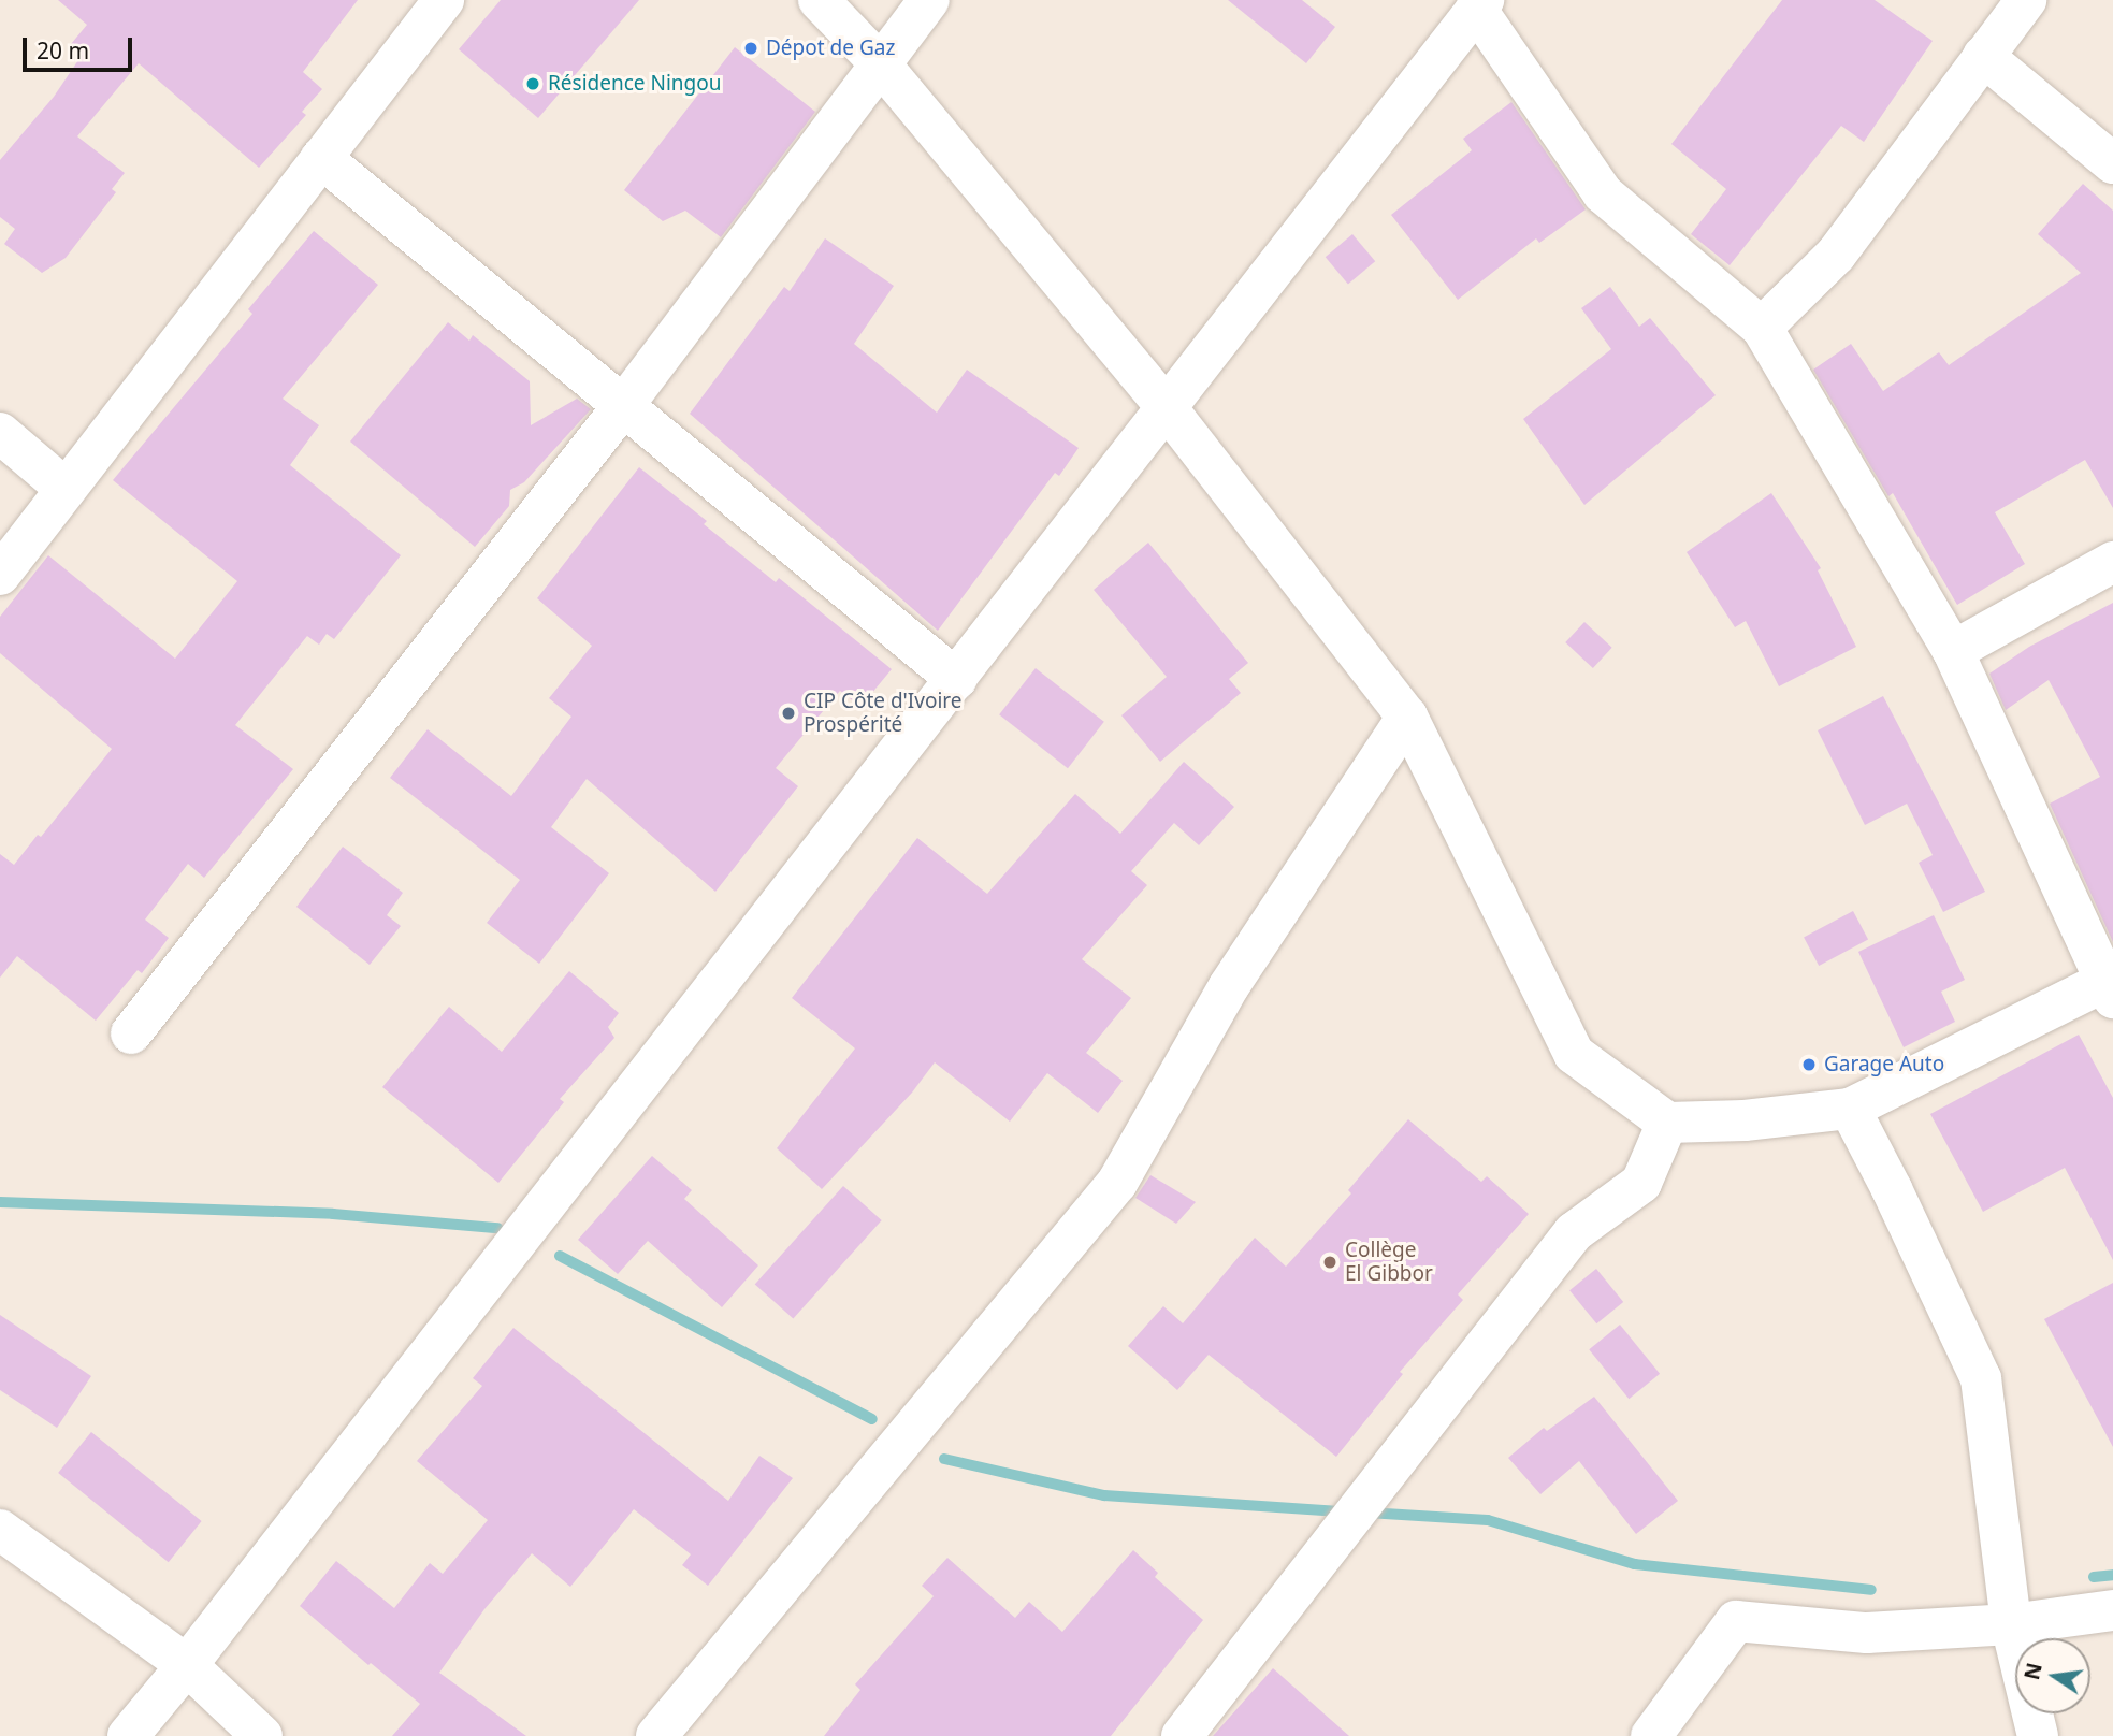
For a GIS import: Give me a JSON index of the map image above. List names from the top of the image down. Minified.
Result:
{"places":["Dépot de Gaz","Résidence Ningou","CIP Côte d'Ivoire Prospérité","Garage Auto","Collège El Gibbor"],"scale_bar":"20 m","north":"left"}
